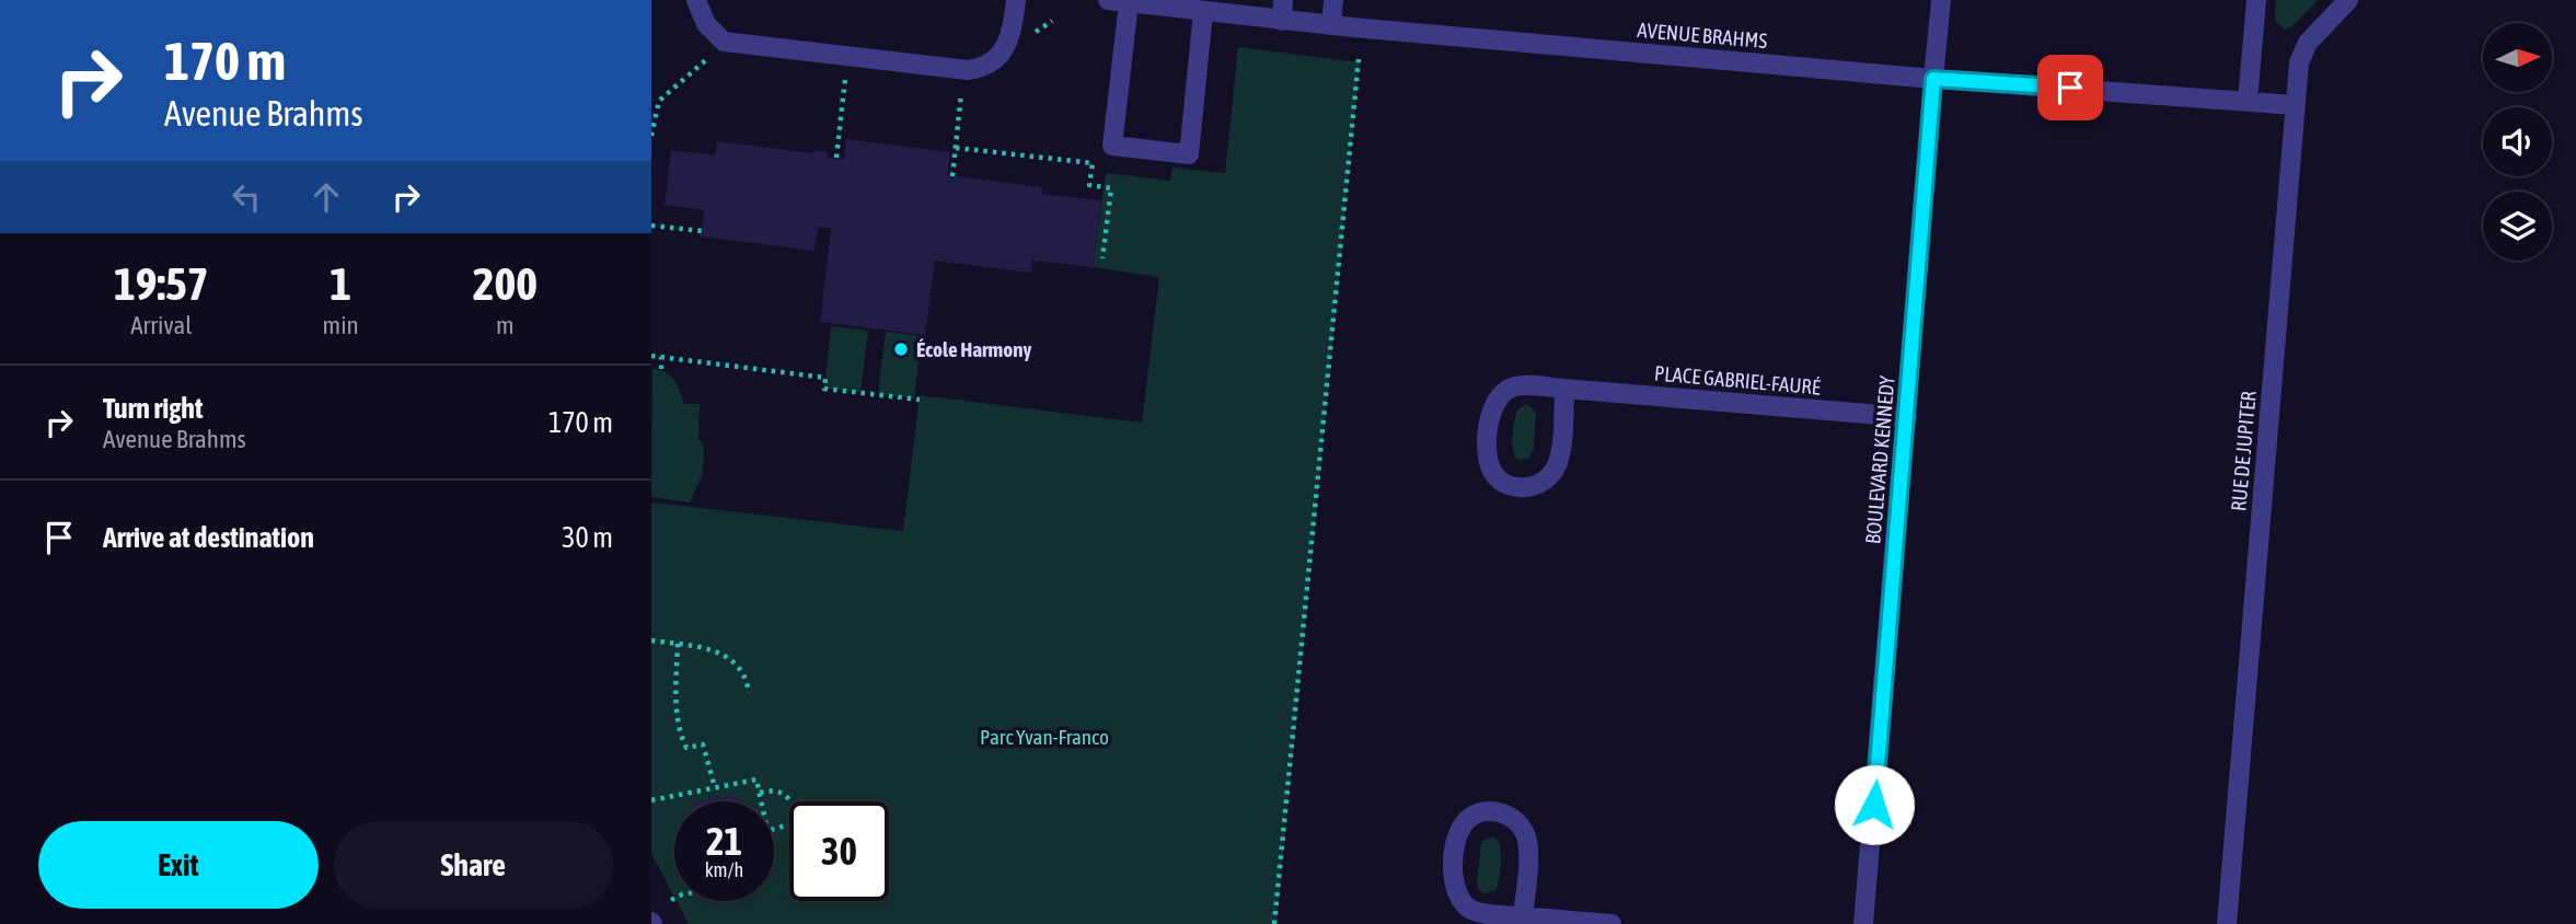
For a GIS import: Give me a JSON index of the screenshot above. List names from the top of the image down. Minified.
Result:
{"streets":{"street":["AVENUE BRAHMS","PLACE GABRIEL-FAURÉ","RUE DE JUPITER","BOULEVARD KENNEDY"]},"crossings":[["AVENUE BRAHMS","RUE DE JUPITER"],["AVENUE BRAHMS","BOULEVARD KENNEDY"],["PLACE GABRIEL-FAURÉ","BOULEVARD KENNEDY"]],"parks":["Parc Yvan-Franco"],"places":["École Harmony"],"north":"right","page":{"turn":["170 m","Avenue Brahms"],"eta":["19:57","Arrival","1","min","200","m"],"list":[{"name":"Turn right","note":"Avenue Brahms","value":"170 m"},{"name":"Arrive at destination","value":"30 m"}],"speed":"21 km/h","limit":"30","buttons":["Exit","Share"]}}
